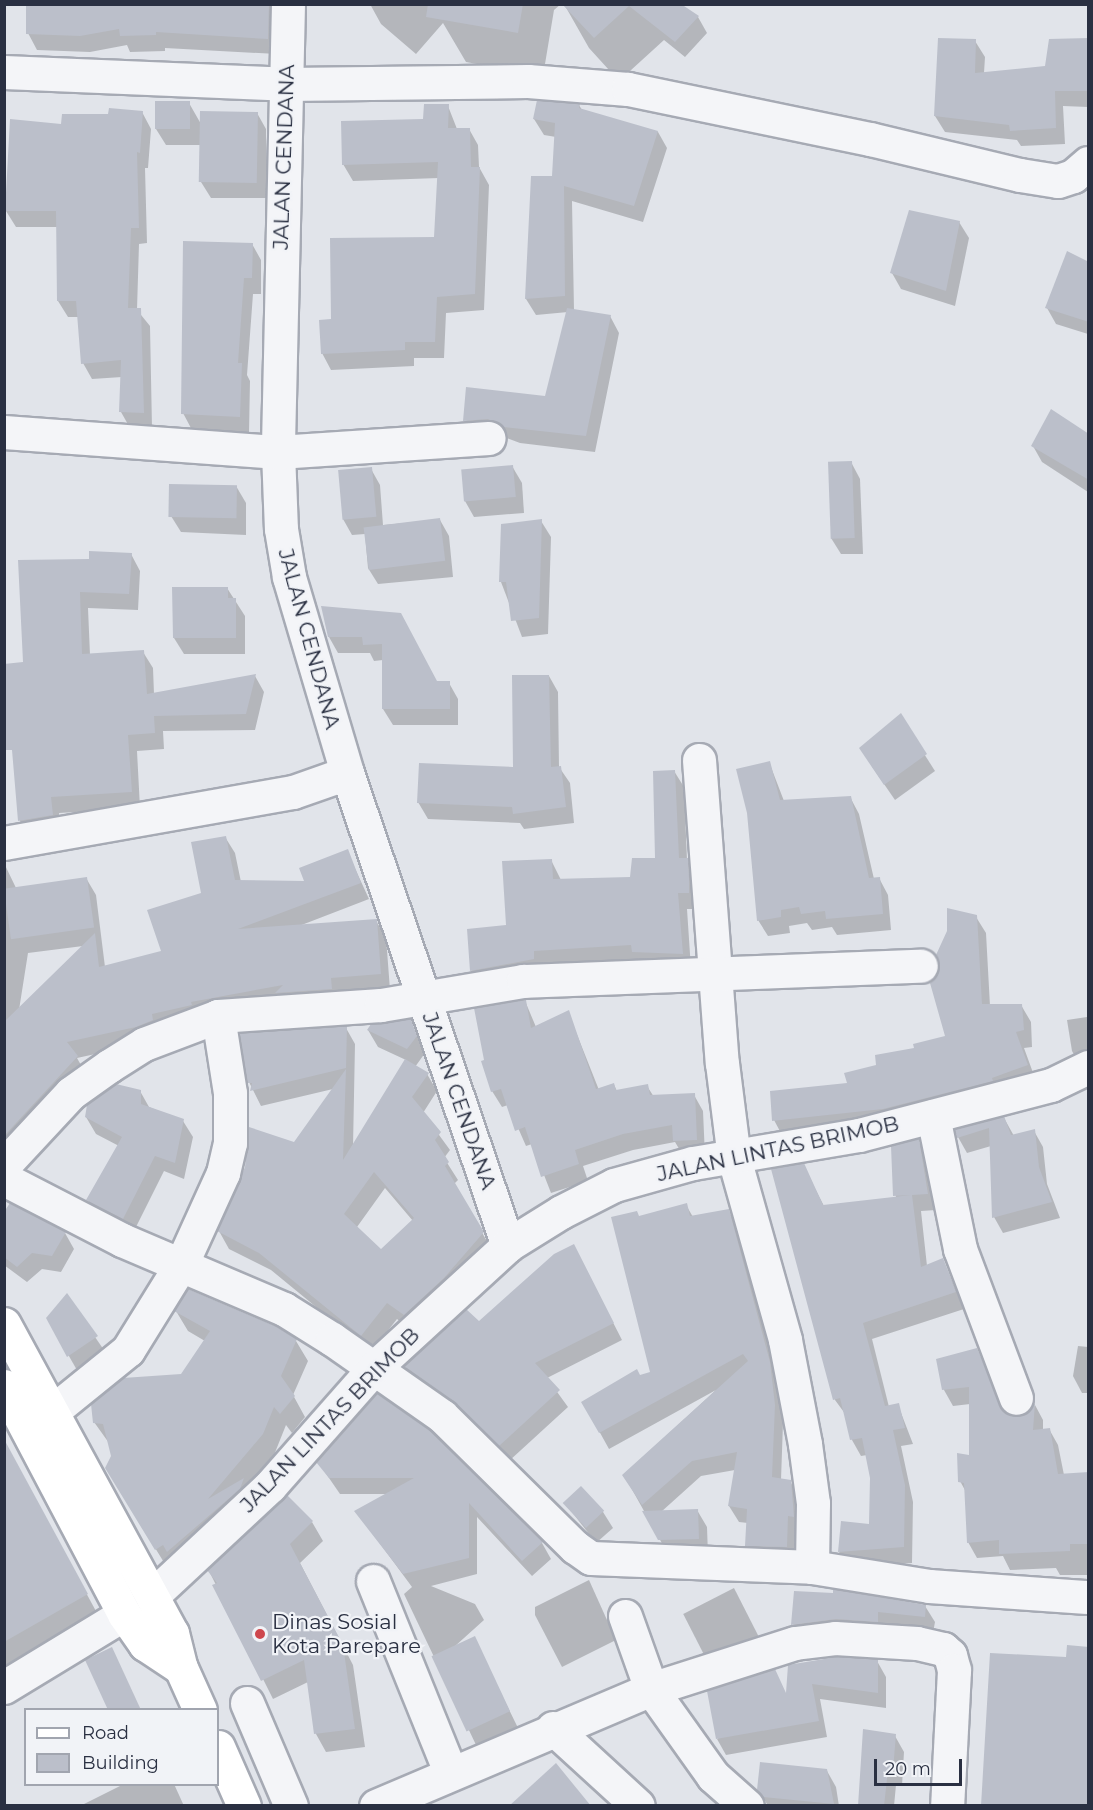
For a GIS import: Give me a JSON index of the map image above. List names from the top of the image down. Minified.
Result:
{"streets":{"street":["JALAN CENDANA","JALAN LINTAS BRIMOB"]},"crossings":[["JALAN CENDANA","JALAN LINTAS BRIMOB"]],"places":["Dinas Sosial Kota Parepare"],"legend":["Road","Building"],"scale_bar":"20 m"}
